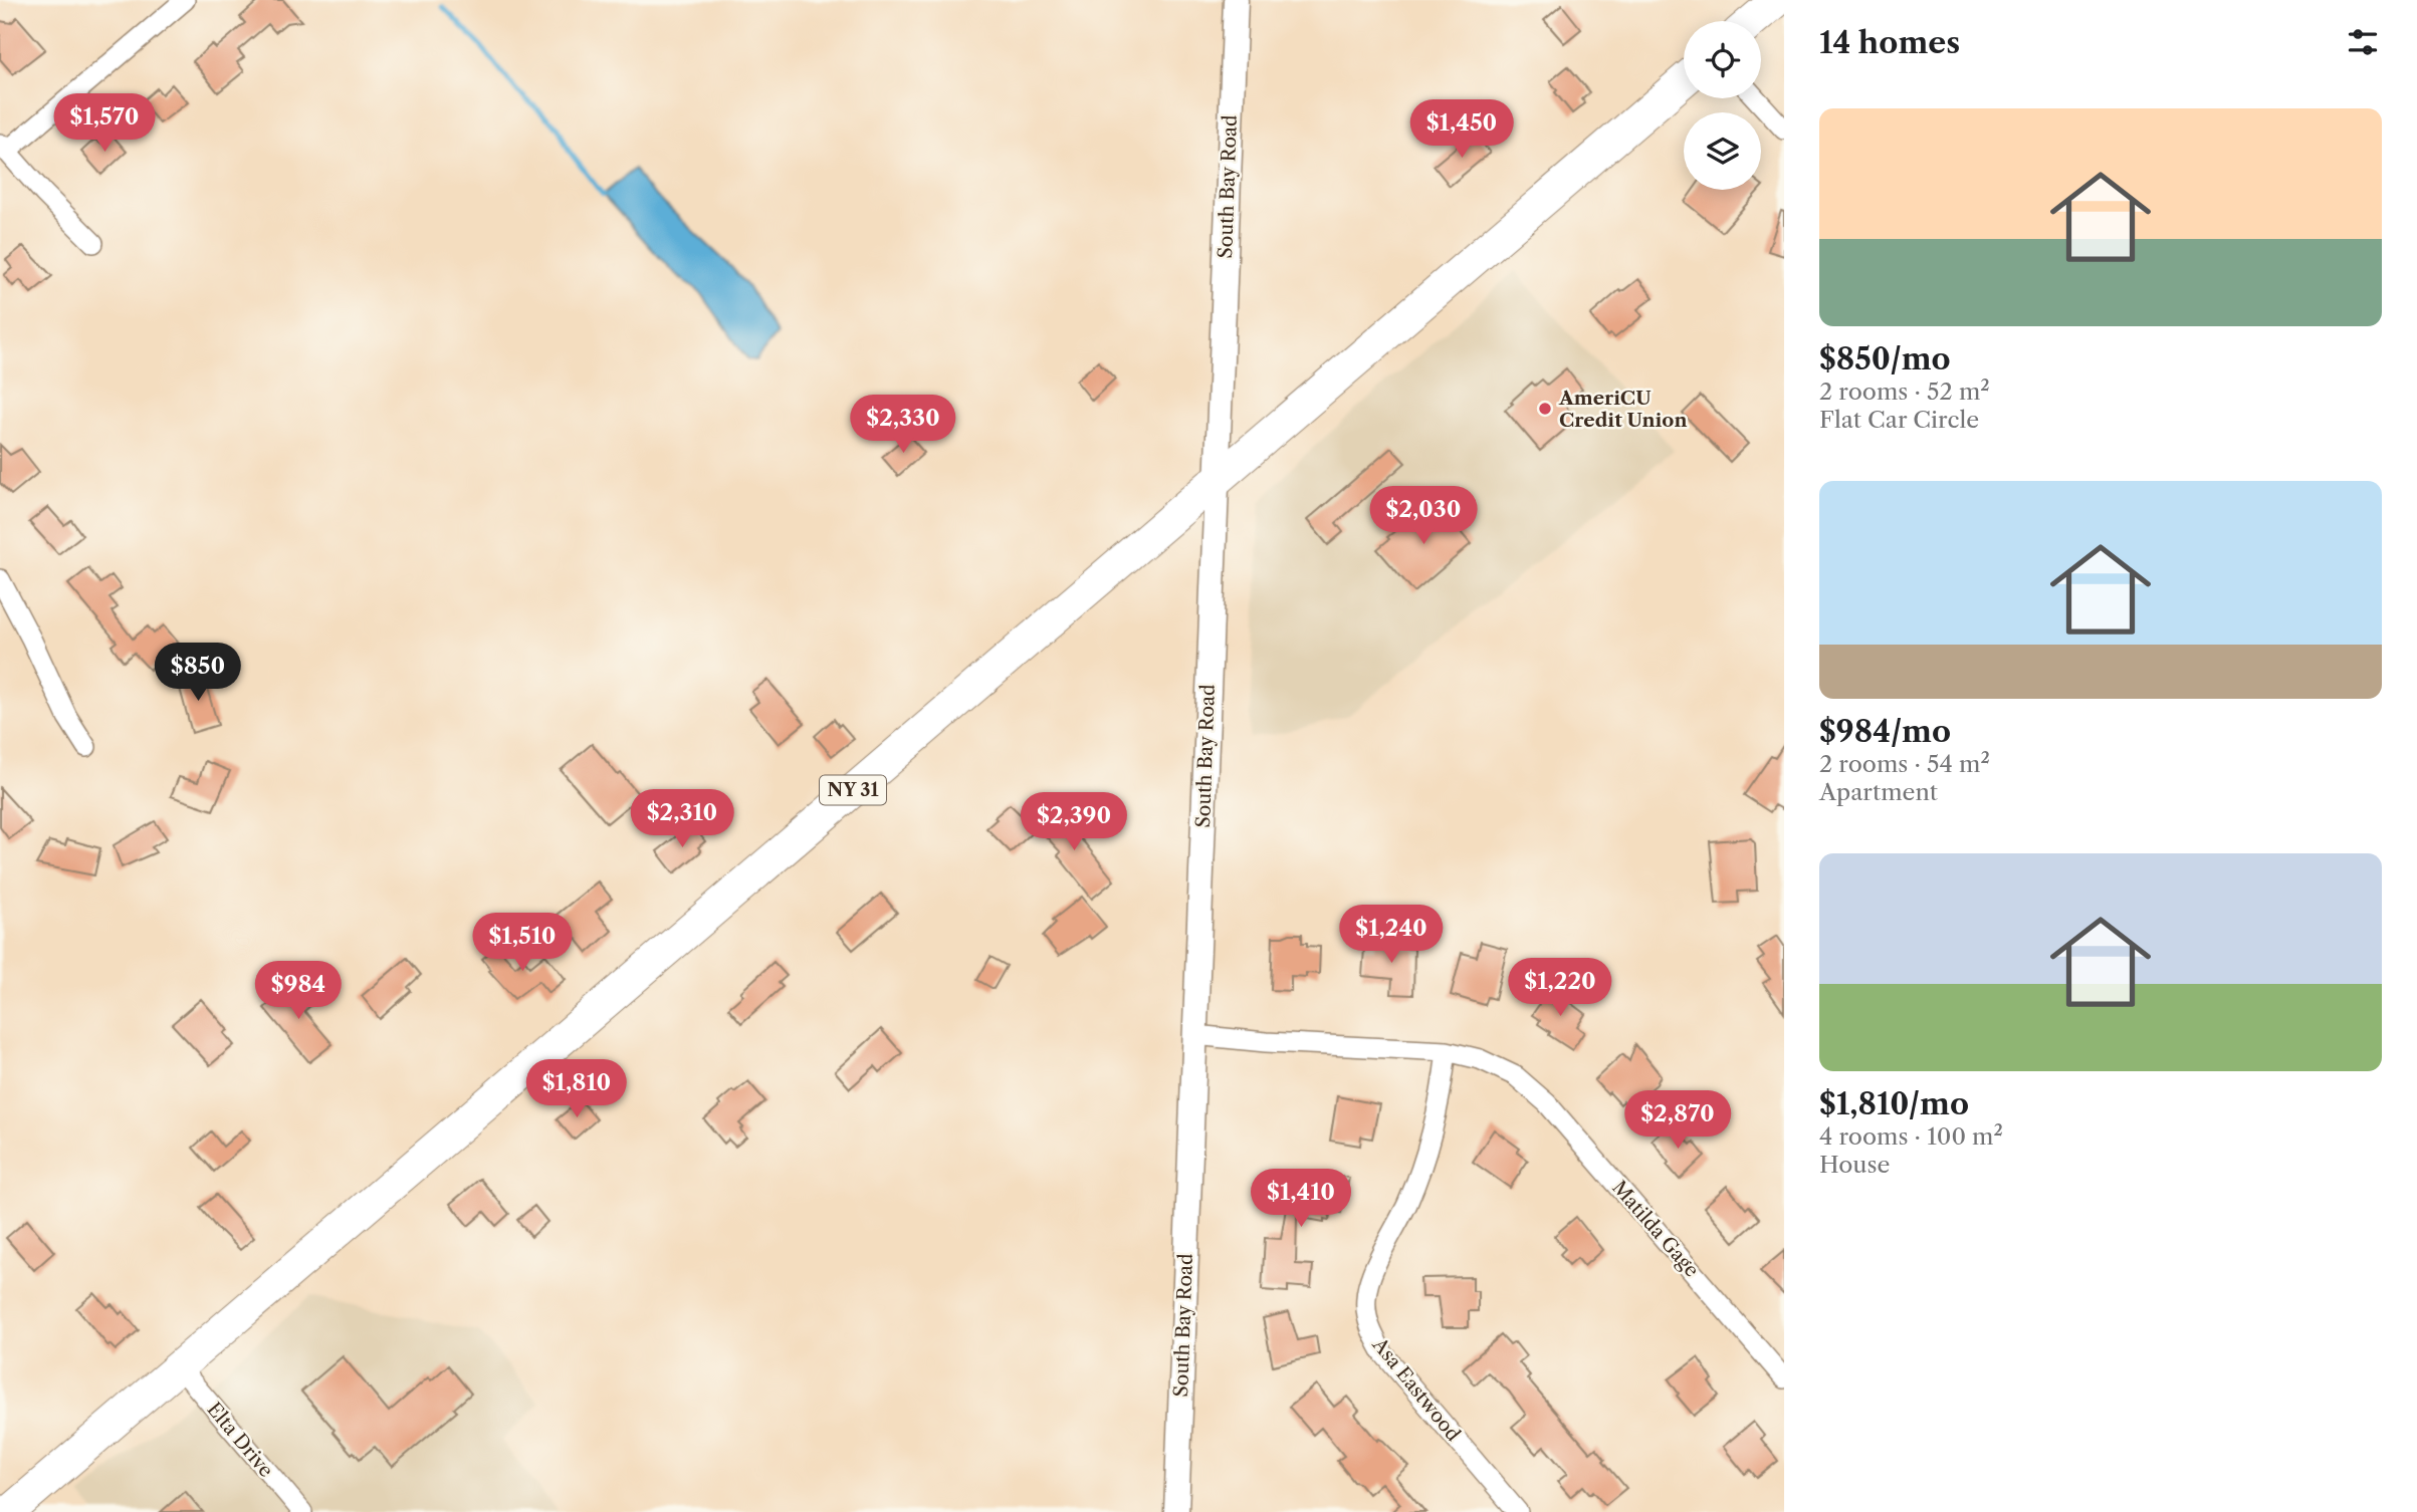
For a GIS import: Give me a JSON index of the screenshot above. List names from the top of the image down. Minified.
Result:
{"streets":{"main road":["NY 31"],"street":["South Bay Road","Matilda Gage","Asa Eastwood","Elta Drive"]},"crossings":[["South Bay Road","NY 31"],["South Bay Road","Matilda Gage"],["NY 31","Elta Drive"],["Matilda Gage","Asa Eastwood"]],"places":["AmeriCU Credit Union"],"page":{"heading":"14 homes","list":[{"name":"$850/mo","note":"2 rooms · 52 m² · Flat Car Circle"},{"name":"$984/mo","note":"2 rooms · 54 m² · Apartment"},{"name":"$1,810/mo","note":"4 rooms · 100 m² · House"}],"price":["$1,570","$1,450","$2,330","$2,030","$850","$2,310","$2,390","$1,240","$1,510","$1,220","$984","$1,810","$2,870","$1,410"]}}
